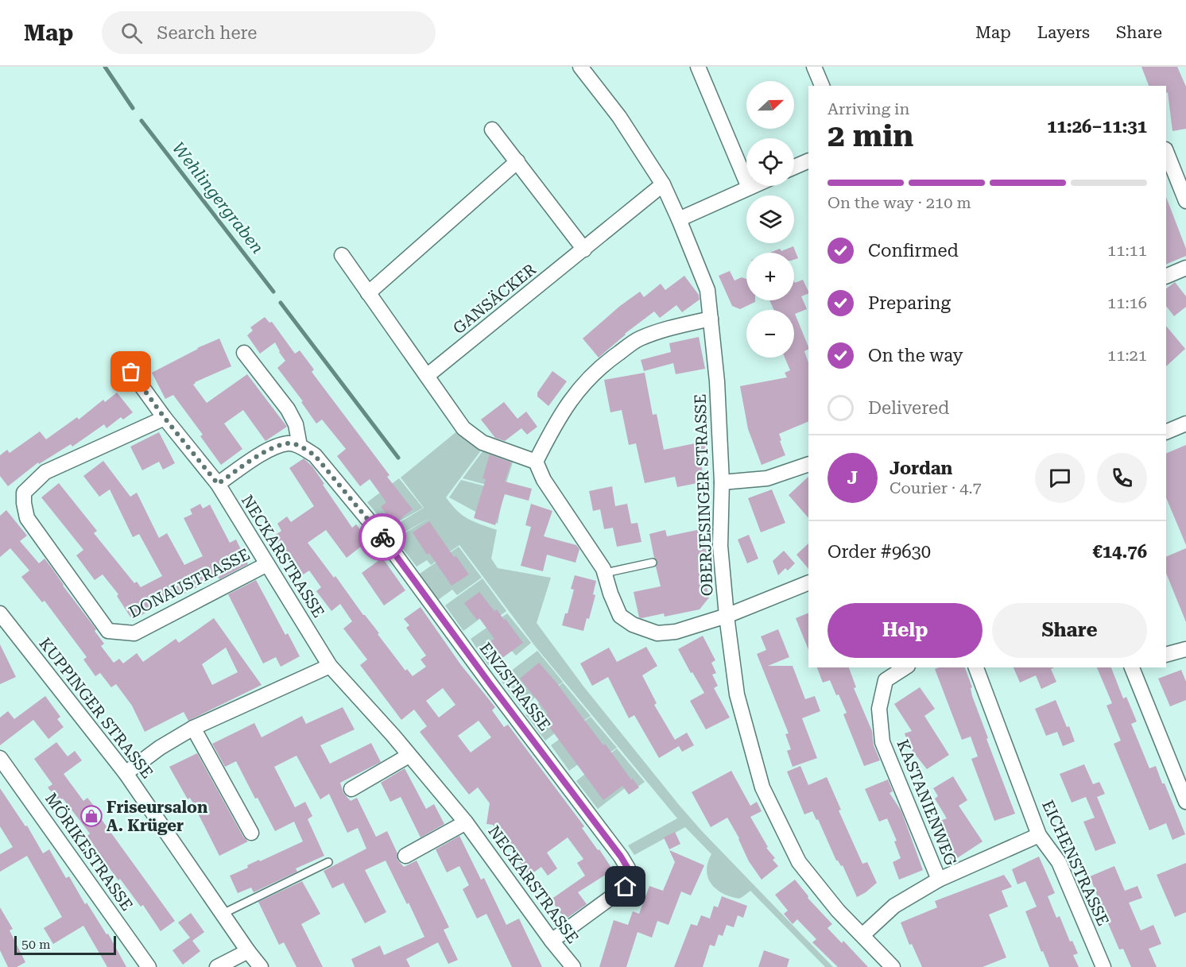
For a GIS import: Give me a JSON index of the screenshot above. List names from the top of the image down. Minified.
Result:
{"streets":{"street":["GANSÄCKER","OBERJESINGER STRASSE","NECKARSTRASSE","DONAUSTRASSE","ENZSTRASSE","KUPPINGER STRASSE","KASTANIENWEG","MÖRIKESTRASSE","EICHENSTRASSE"]},"crossings":[["GANSÄCKER","OBERJESINGER STRASSE"],["NECKARSTRASSE","DONAUSTRASSE"],["NECKARSTRASSE","ENZSTRASSE"]],"water":["Wehlingergraben"],"places":{"shop":["Friseursalon A. Krüger"]},"scale_bar":"50 m","north":"right","page":{"header":"Map","search":"Search here","nav":["Map","Layers","Share"],"map_buttons":["+","−"],"heading":["2 min","Arriving in","11:26–11:31"],"panel":["Jordan","Courier · 4.7","Order #9630","€14.76"],"bar":"On the way · 210 m","list":[["Confirmed","11:11"],["Preparing","11:16"],["On the way","11:21"],"Delivered"],"round":"J","buttons":["Help","Share"],"scale":"50 m"}}
